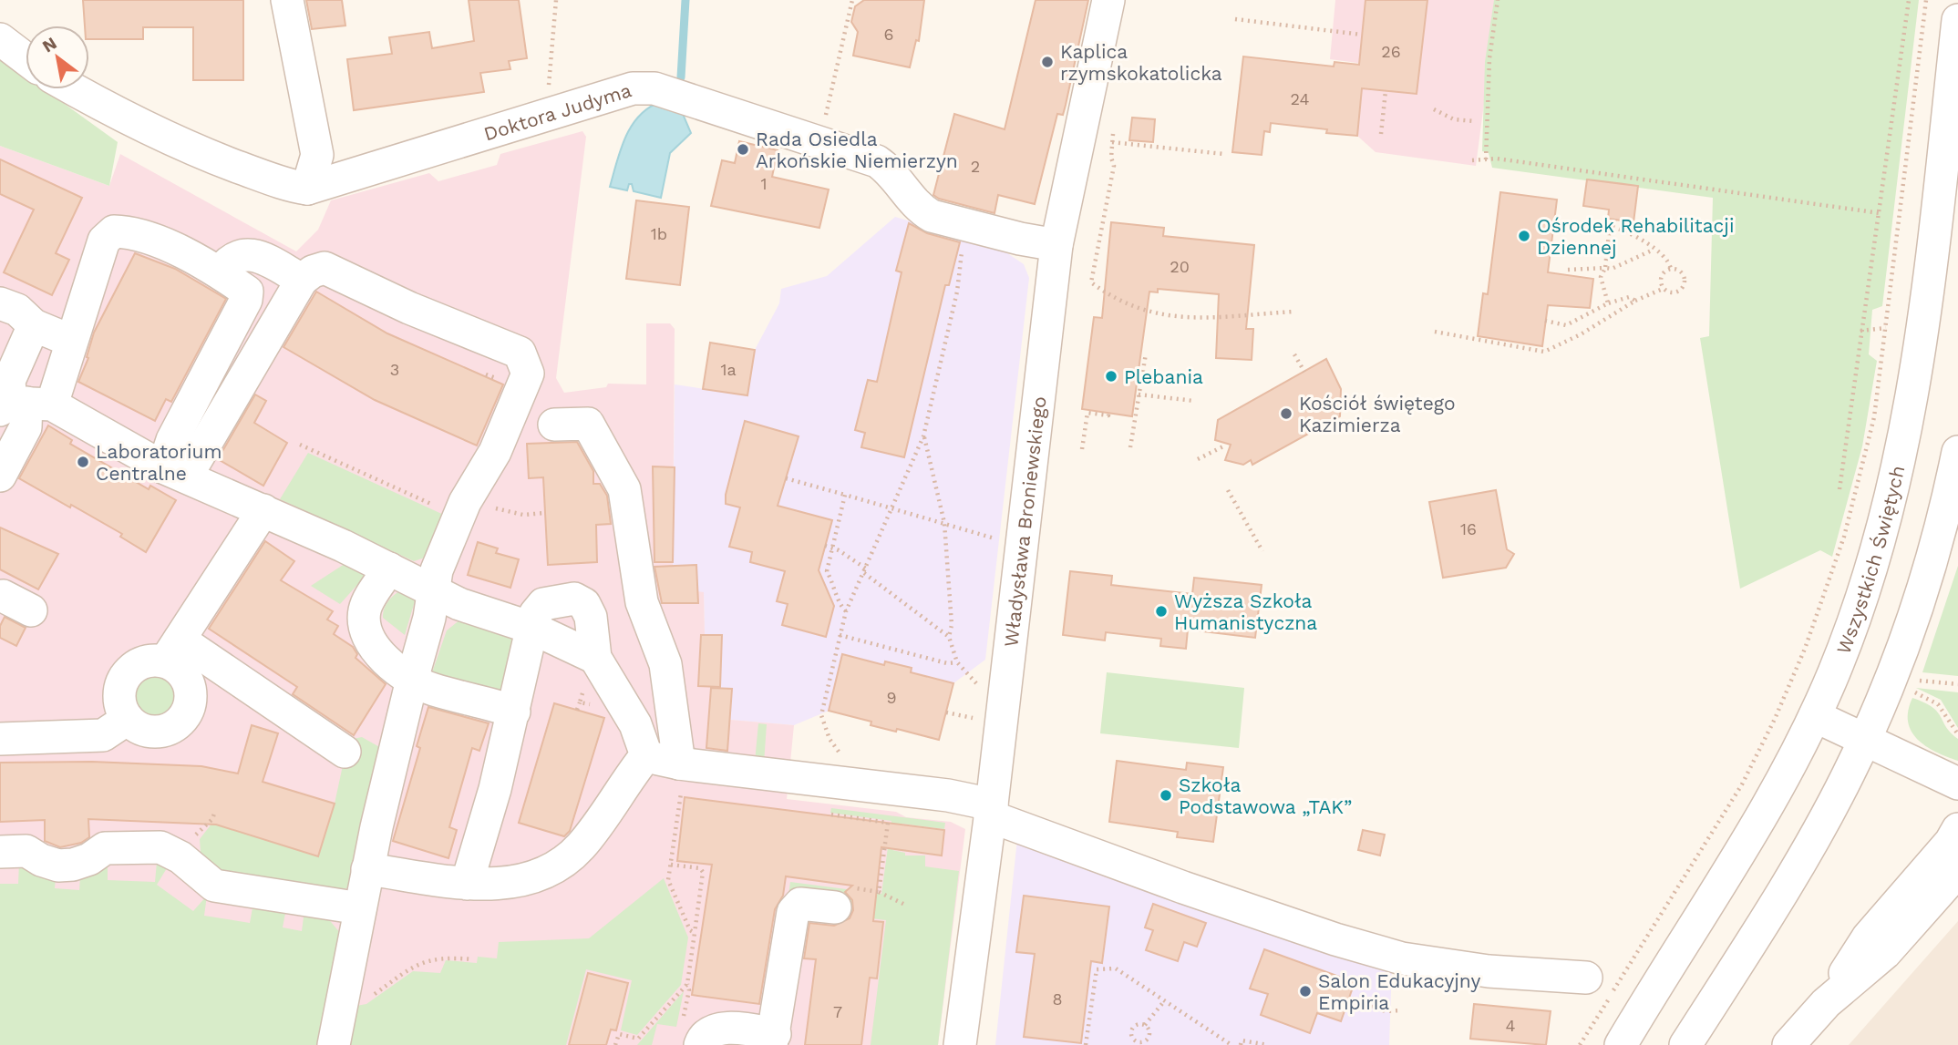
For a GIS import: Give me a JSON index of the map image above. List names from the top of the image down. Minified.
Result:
{"streets":{"street":["Doktora Judyma","Władysława Broniewskiego","Wszystkich Świętych"]},"crossings":[["Doktora Judyma","Władysława Broniewskiego"]],"places":["Kaplica rzymskokatolicka","Rada Osiedla Arkońskie Niemierzyn","Ośrodek Rehabilitacji Dziennej","Plebania","Kościół świętego Kazimierza","Laboratorium Centralne","Wyższa Szkoła Humanistyczna","Szkoła Podstawowa „TAK”","Salon Edukacyjny Empiria"],"house_numbers":["6","26","24","2","1","1b","20","3","1a","16","9","8","7","4"],"north":"top left"}
